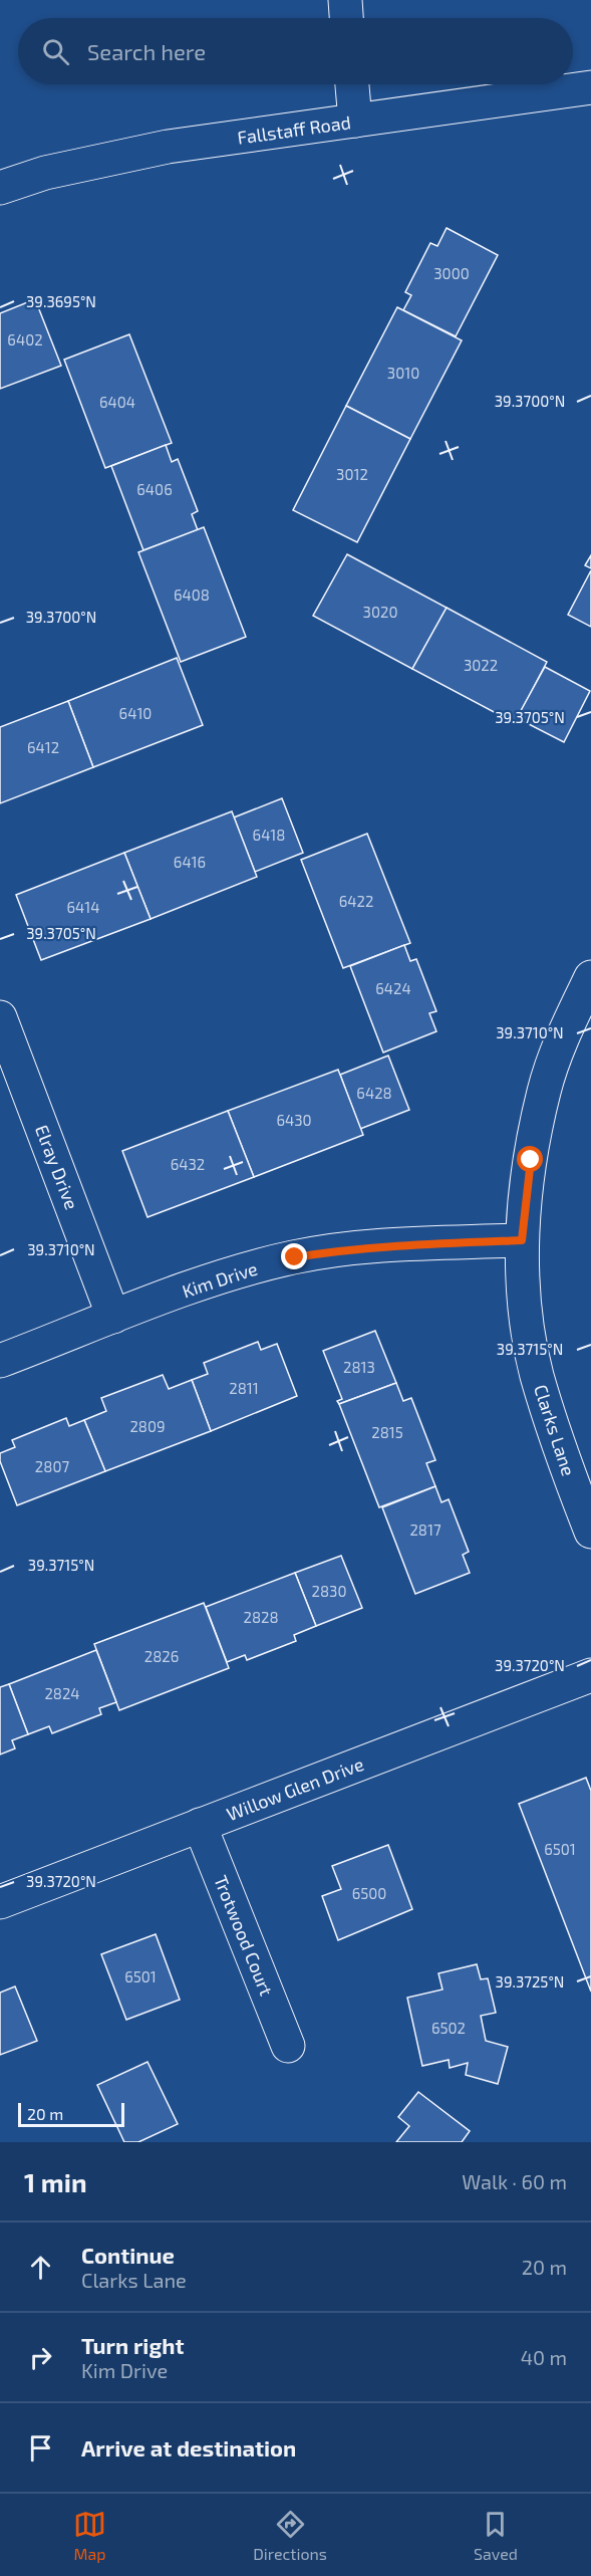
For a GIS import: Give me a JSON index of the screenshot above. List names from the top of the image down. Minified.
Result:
{"streets":{"street":["Fallstaff Road","Elray Drive","Kim Drive","Clarks Lane","Willow Glen Drive","Trotwood Court"]},"crossings":[["Elray Drive","Kim Drive"],["Kim Drive","Clarks Lane"],["Willow Glen Drive","Trotwood Court"]],"house_numbers":["3000","6402","3010","6404","3012","6406","6408","3020","3022","6410","6412","6418","6416","6422","6414","6424","6428","6430","6432","2813","2811","2809","2815","2807","2817","2830","2828","2826","2824","6501","6500","6501","6502"],"scale_bar":"20 m","page":{"search":"Search here","scale":"20 m","heading":["1 min","Walk · 60 m"],"list":[["Continue","Clarks Lane","20 m"],["Turn right","Kim Drive","40 m"],"Arrive at destination"],"nav":["Map","Directions","Saved"]},"coordinates":["39.3695°N","39.3700°N","39.3705°N","39.3710°N","39.3715°N","39.3720°N","39.3725°N"]}
